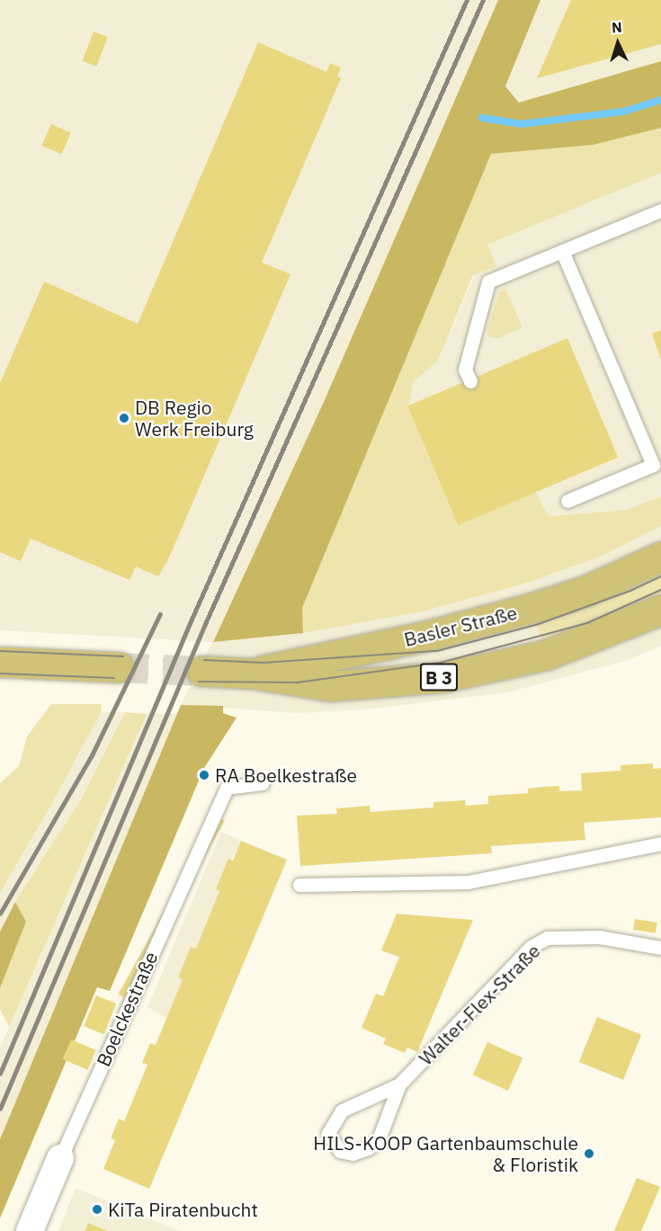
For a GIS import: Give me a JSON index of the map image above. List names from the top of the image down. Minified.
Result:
{"streets":{"main road":["Basler Straße","B 3"],"street":["Boelckestraße"],"lane":["Walter-Flex-Straße"]},"places":["DB Regio Werk Freiburg","RA Boelkestraße","HILS-KOOP Gartenbaumschule & Floristik","KiTa Piratenbucht"],"north":"top"}
